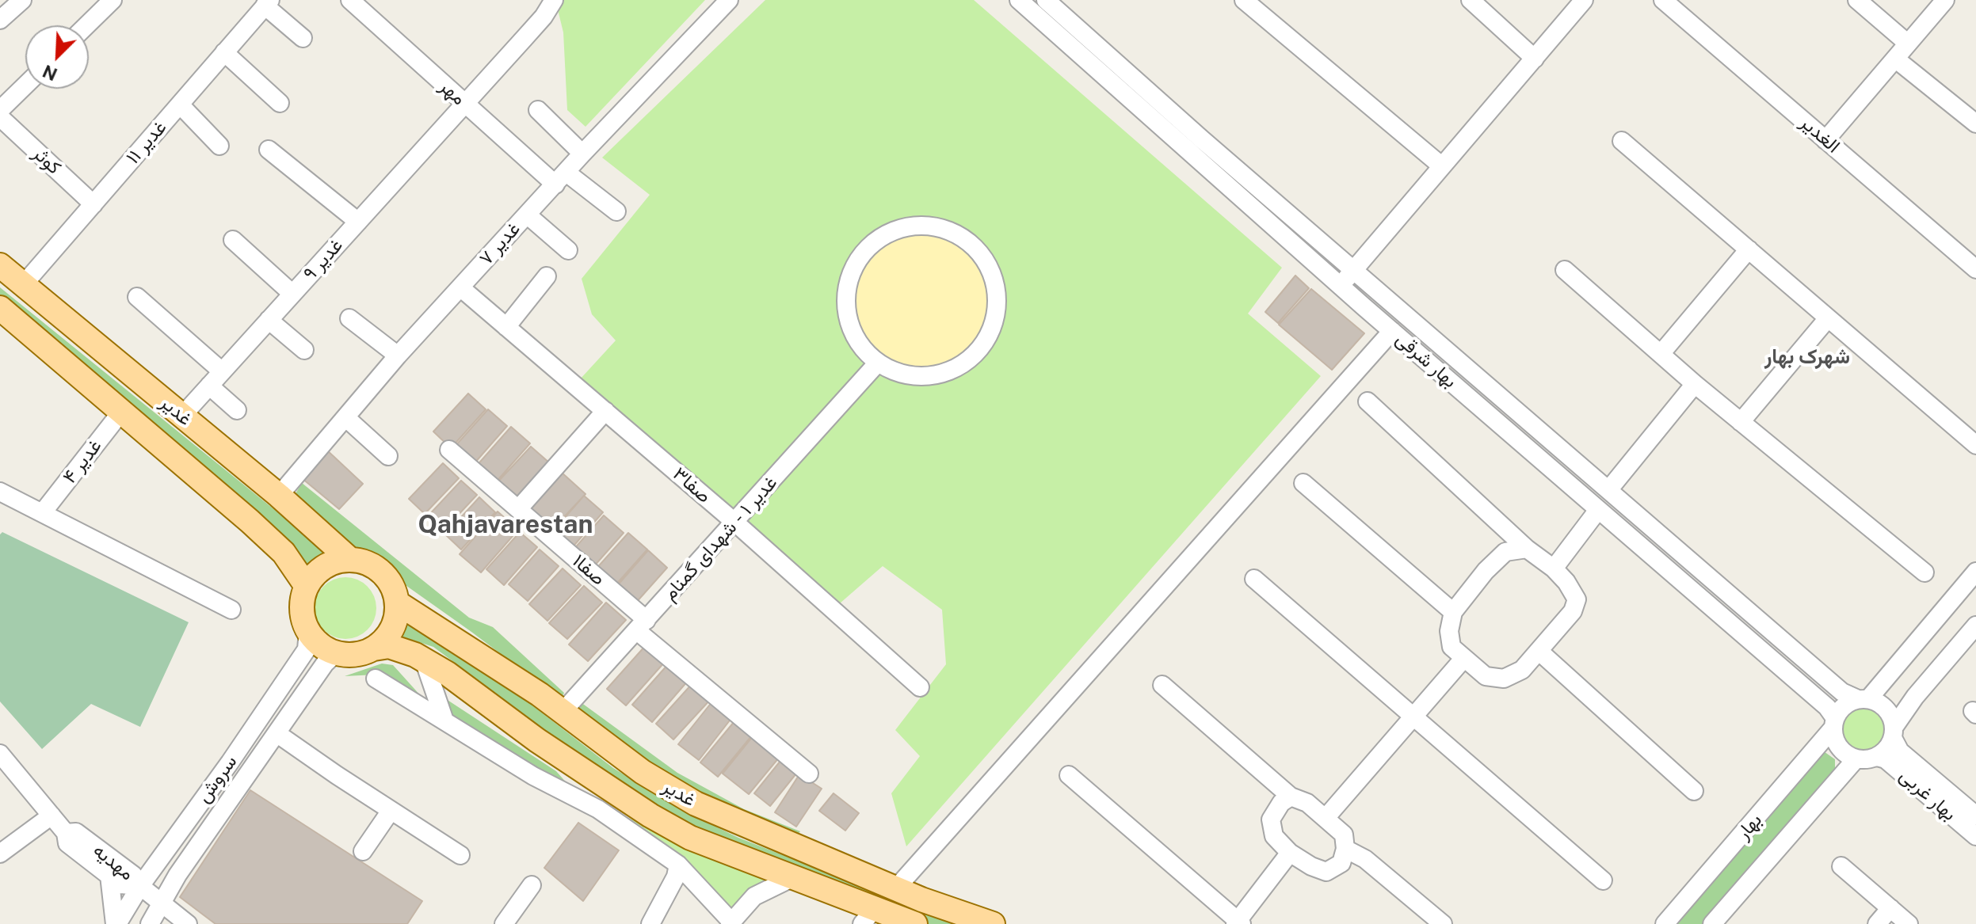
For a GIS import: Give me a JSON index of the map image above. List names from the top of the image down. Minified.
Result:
{"streets":{"main road":["غدیر"],"street":["مهر","الغدیر","غدیر ۱۱","کوثر","غدیر ۷","غدیر ۹","بهار شرقی","غدیر ۴","صفا۳","غدیر ۱ - شهدای گمنام","صفا۱","سروش","بهار غربی","بهار","مهدیه"]},"crossings":[["مهر","غدیر ۷"],["مهر","غدیر ۹"],["غدیر ۱۱","کوثر"],["غدیر ۱۱","غدیر"],["غدیر ۷","غدیر"],["غدیر ۷","صفا۳"],["غدیر ۹","غدیر"],["بهار شرقی","بهار غربی"],["بهار شرقی","بهار"],["غدیر","غدیر ۴"],["غدیر","غدیر ۱ - شهدای گمنام"],["غدیر","سروش"],["صفا۳","غدیر ۱ - شهدای گمنام"],["غدیر ۱ - شهدای گمنام","صفا۱"],["سروش","مهدیه"],["بهار غربی","بهار"]],"districts":["شهرک بهار","Qahjavarestan"],"north":"bottom left"}
